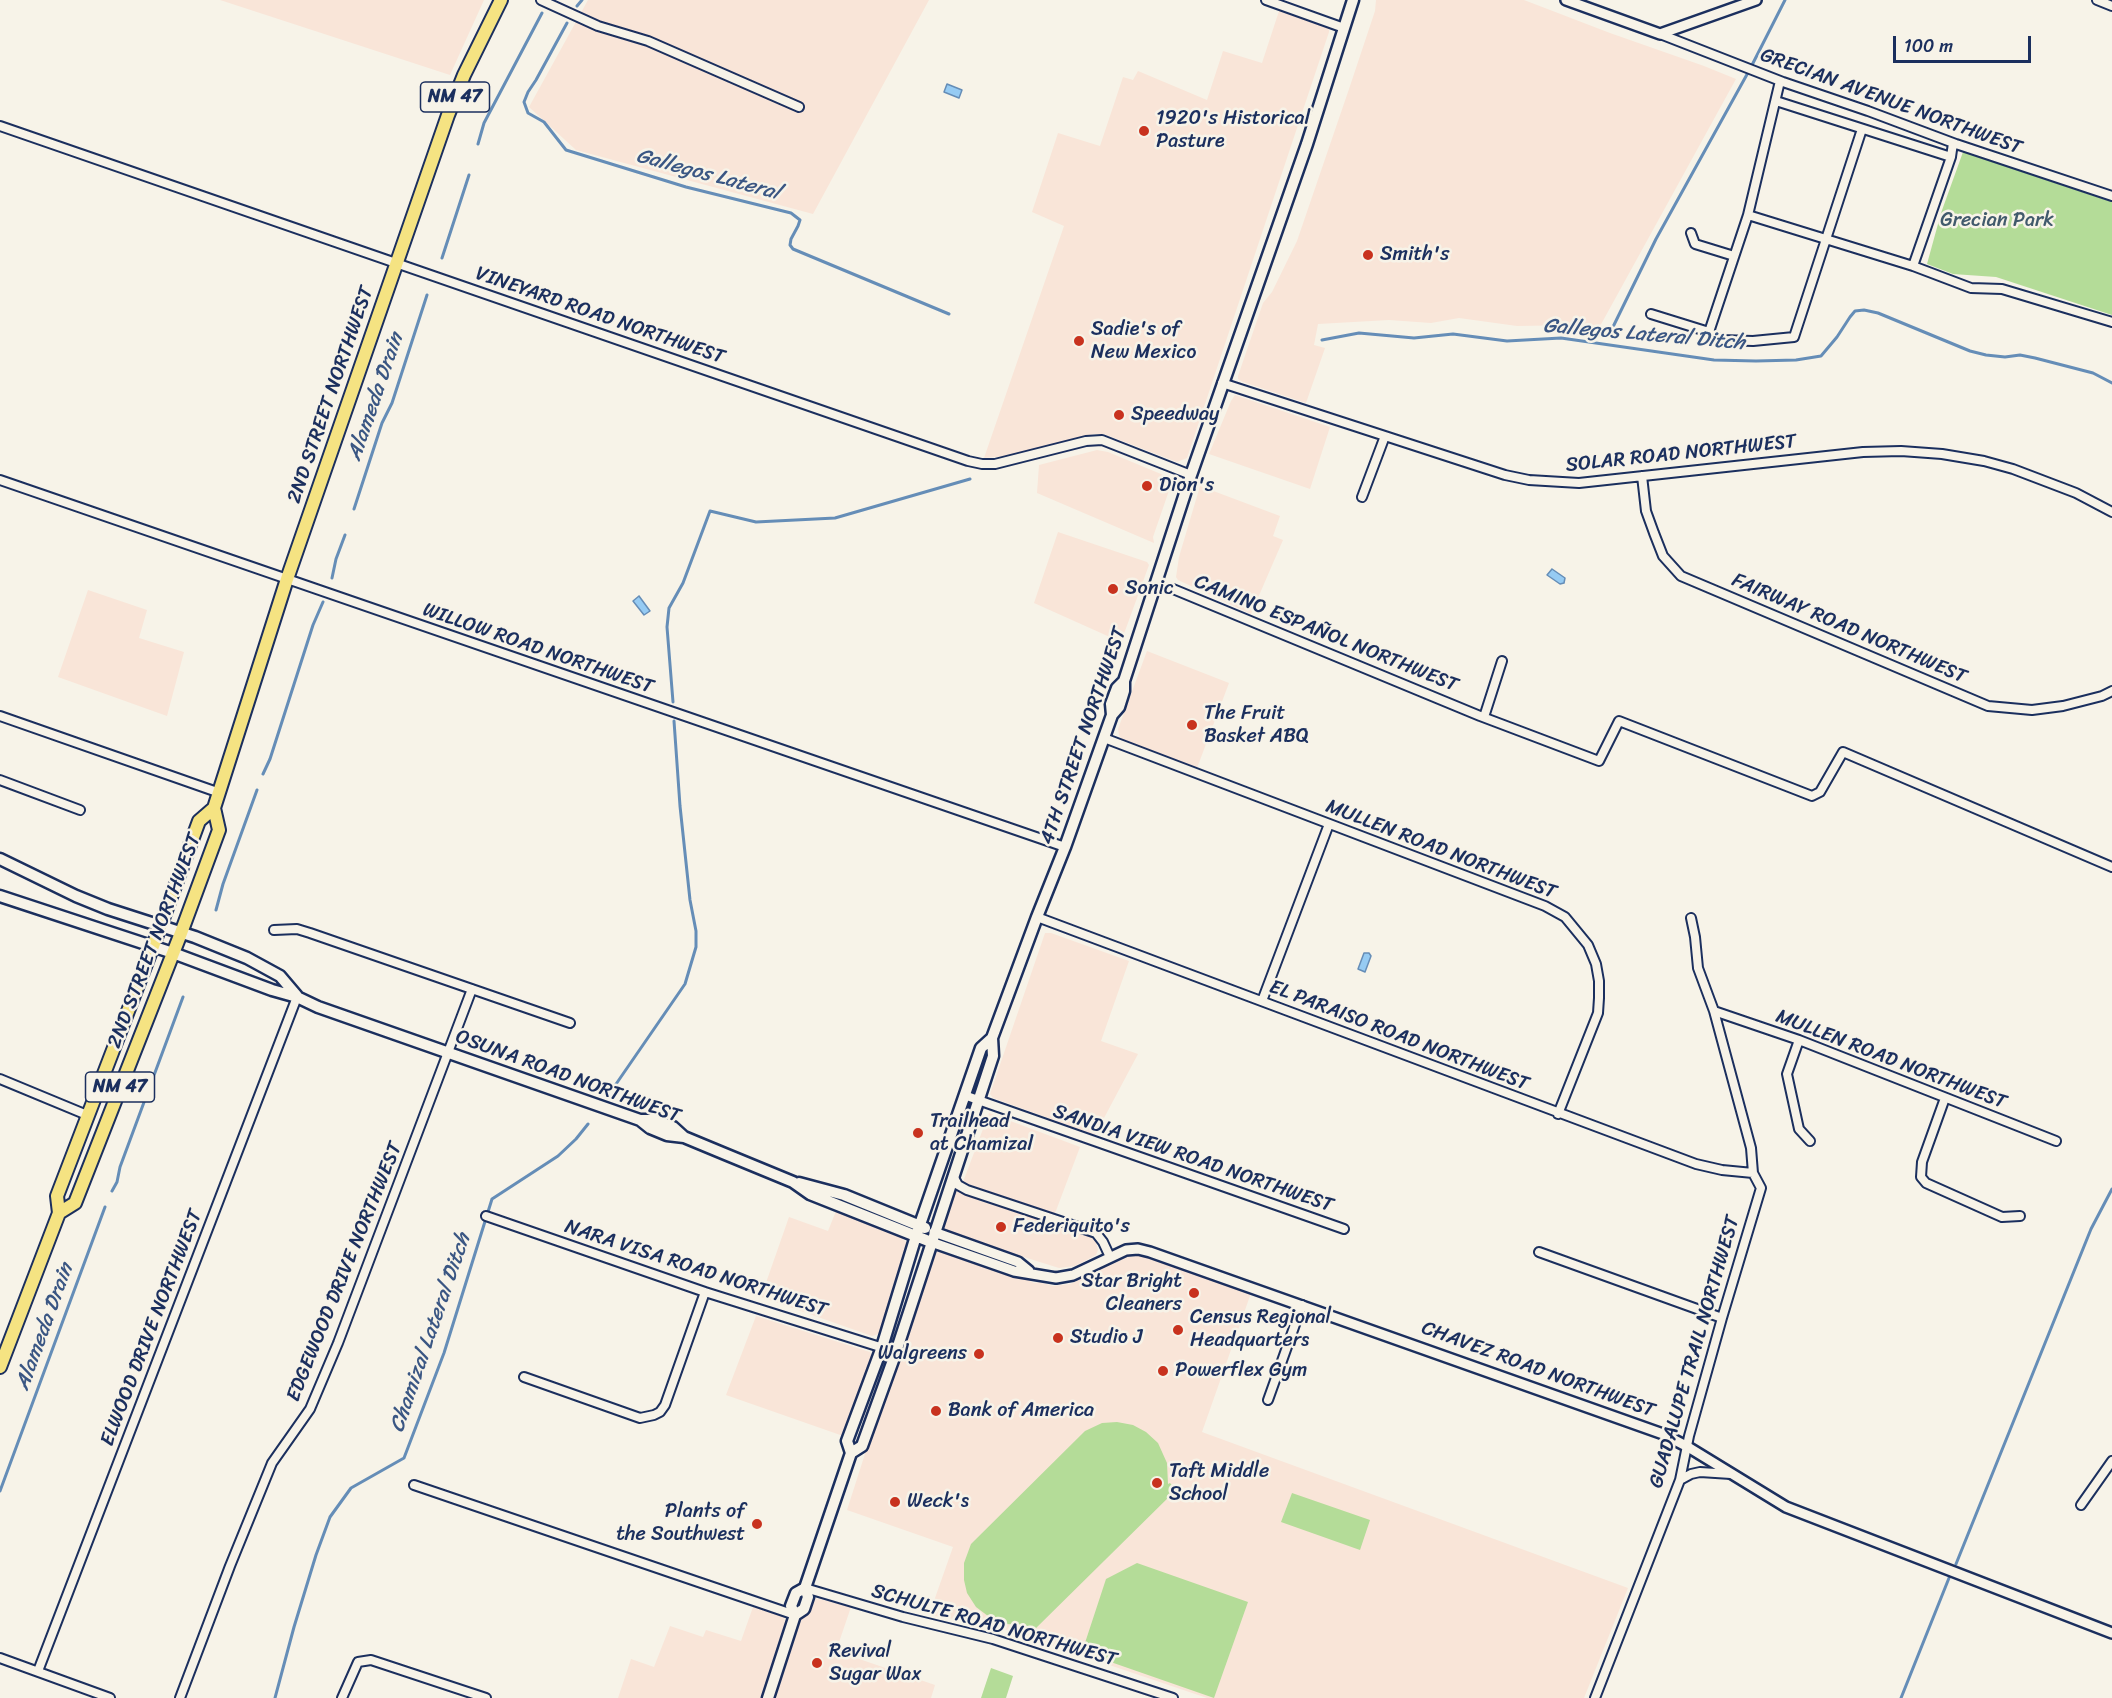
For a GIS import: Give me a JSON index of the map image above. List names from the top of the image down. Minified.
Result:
{"streets":{"main road":["NM 47","2ND STREET NORTHWEST","4TH STREET NORTHWEST","OSUNA ROAD NORTHWEST"],"street":["GRECIAN AVENUE NORTHWEST","VINEYARD ROAD NORTHWEST","SOLAR ROAD NORTHWEST","FAIRWAY ROAD NORTHWEST","CAMINO ESPAÑOL NORTHWEST","WILLOW ROAD NORTHWEST","MULLEN ROAD NORTHWEST","EL PARAISO ROAD NORTHWEST","SANDIA VIEW ROAD NORTHWEST","NARA VISA ROAD NORTHWEST","EDGEWOOD DRIVE NORTHWEST","ELWOOD DRIVE NORTHWEST","GUADALUPE TRAIL NORTHWEST","CHAVEZ ROAD NORTHWEST","SCHULTE ROAD NORTHWEST"]},"crossings":[["VINEYARD ROAD NORTHWEST","2ND STREET NORTHWEST"],["VINEYARD ROAD NORTHWEST","4TH STREET NORTHWEST"],["2ND STREET NORTHWEST","WILLOW ROAD NORTHWEST"],["2ND STREET NORTHWEST","OSUNA ROAD NORTHWEST"],["SOLAR ROAD NORTHWEST","FAIRWAY ROAD NORTHWEST"],["SOLAR ROAD NORTHWEST","4TH STREET NORTHWEST"],["CAMINO ESPAÑOL NORTHWEST","4TH STREET NORTHWEST"],["WILLOW ROAD NORTHWEST","4TH STREET NORTHWEST"],["4TH STREET NORTHWEST","MULLEN ROAD NORTHWEST"],["4TH STREET NORTHWEST","EL PARAISO ROAD NORTHWEST"],["4TH STREET NORTHWEST","OSUNA ROAD NORTHWEST"],["4TH STREET NORTHWEST","SANDIA VIEW ROAD NORTHWEST"],["4TH STREET NORTHWEST","NARA VISA ROAD NORTHWEST"],["4TH STREET NORTHWEST","SCHULTE ROAD NORTHWEST"],["MULLEN ROAD NORTHWEST","EL PARAISO ROAD NORTHWEST"],["MULLEN ROAD NORTHWEST","GUADALUPE TRAIL NORTHWEST"],["EL PARAISO ROAD NORTHWEST","GUADALUPE TRAIL NORTHWEST"],["OSUNA ROAD NORTHWEST","EDGEWOOD DRIVE NORTHWEST"],["OSUNA ROAD NORTHWEST","ELWOOD DRIVE NORTHWEST"],["OSUNA ROAD NORTHWEST","CHAVEZ ROAD NORTHWEST"],["GUADALUPE TRAIL NORTHWEST","CHAVEZ ROAD NORTHWEST"]],"water":["Gallegos Lateral","Gallegos Lateral Ditch","Alameda Drain","Chamizal Lateral Ditch"],"parks":["Grecian Park"],"places":["1920's Historical Pasture","Smith's","Sadie's of New Mexico","Speedway","Dion's","Sonic","The Fruit Basket ABQ","Trailhead at Chamizal","Federiquito's","Star Bright Cleaners","Census Regional Headquarters","Studio J","Walgreens","Powerflex Gym","Bank of America","Taft Middle School","Weck's","Plants of the Southwest","Revival Sugar Wax"],"scale_bar":"100 m"}
